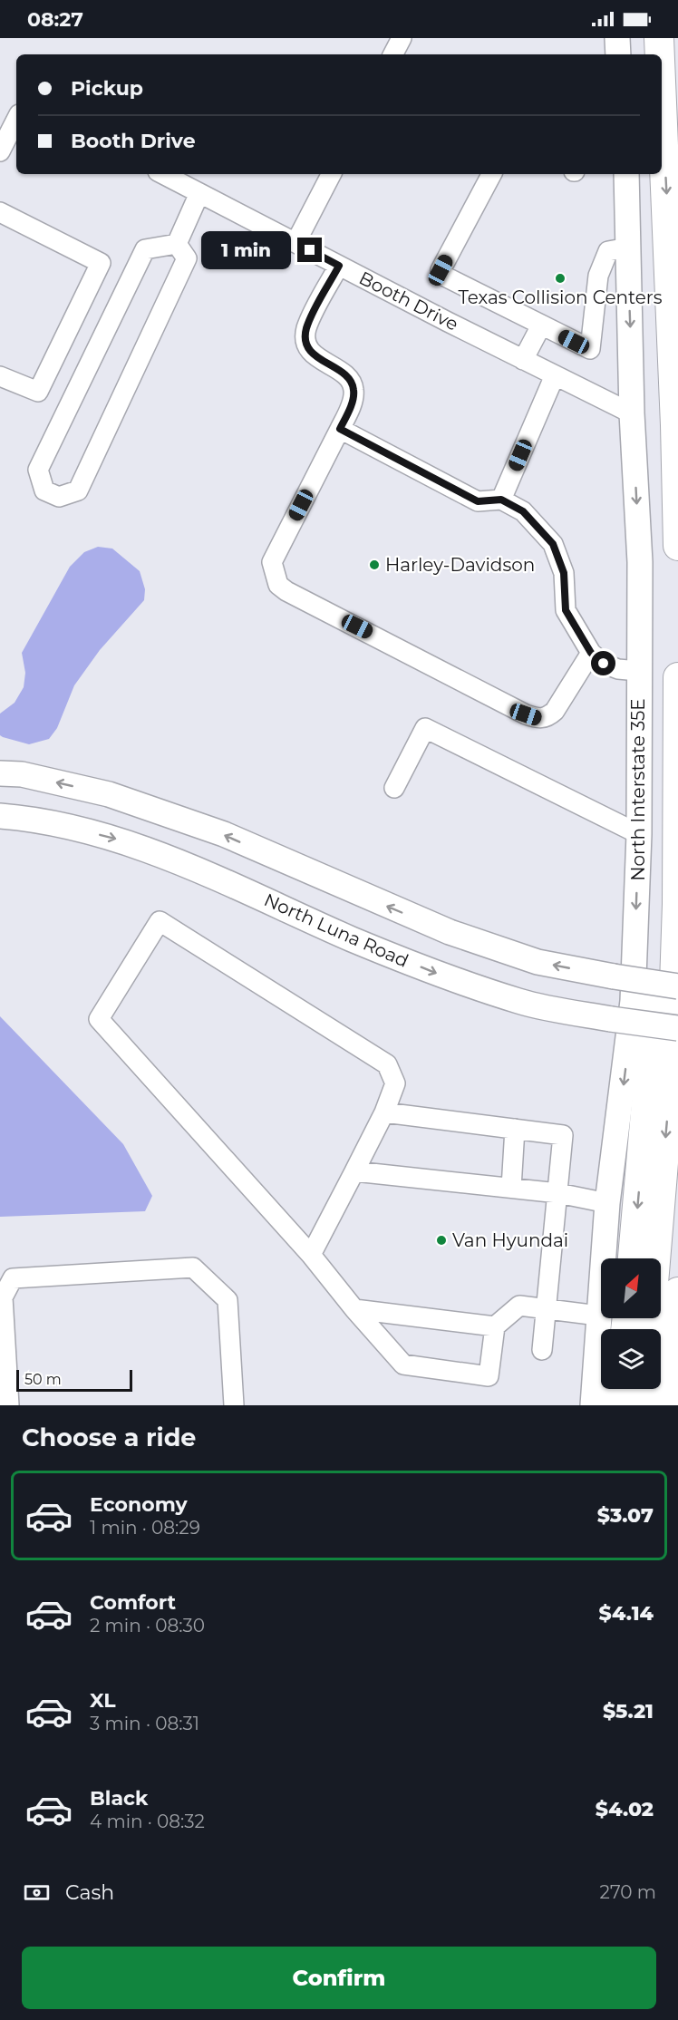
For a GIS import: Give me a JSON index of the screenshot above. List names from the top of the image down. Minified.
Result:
{"streets":{"main road":["North Interstate 35E","North Luna Road"],"street":["Booth Drive"]},"crossings":[["Booth Drive","North Interstate 35E"]],"one_way":["North Interstate 35E"],"places":["Texas Collision Centers","Harley-Davidson","Van Hyundai"],"scale_bar":"50 m","north":"top right","page":{"status":"08:27","banner":["Pickup","Booth Drive"],"bubble":"1 min","scale":"50 m","heading":"Choose a ride","list":[{"name":"Economy","note":"1 min · 08:29","value":"$3.07"},{"name":"Comfort","note":"2 min · 08:30","value":"$4.14"},{"name":"XL","note":"3 min · 08:31","value":"$5.21"},{"name":"Black","note":"4 min · 08:32","value":"$4.02"}],"pay":["Cash","270 m"],"buttons":"Confirm"}}
